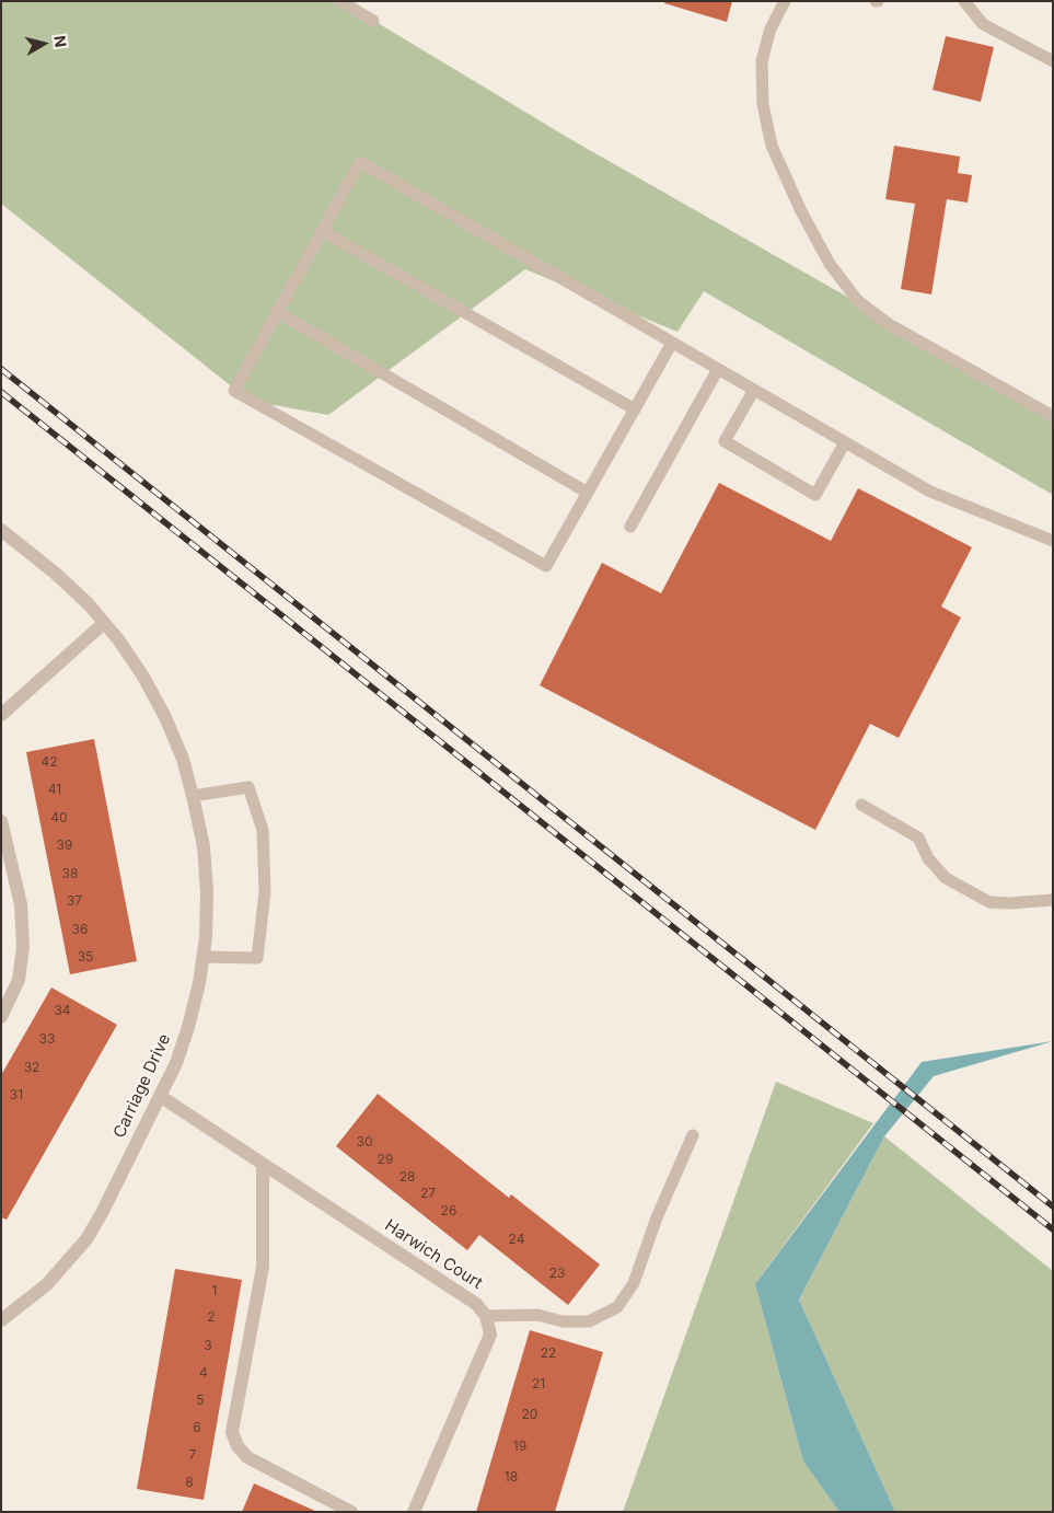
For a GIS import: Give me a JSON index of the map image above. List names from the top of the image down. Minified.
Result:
{"streets":{"street":["Carriage Drive","Harwich Court"]},"crossings":[["Carriage Drive","Harwich Court"]],"house_numbers":["42","41","40","39","38","37","36","35","34","33","32","31","30","29","28","27","26","24","23","1","2","3","22","4","21","5","20","6","19","7","18","8"],"north":"right"}
